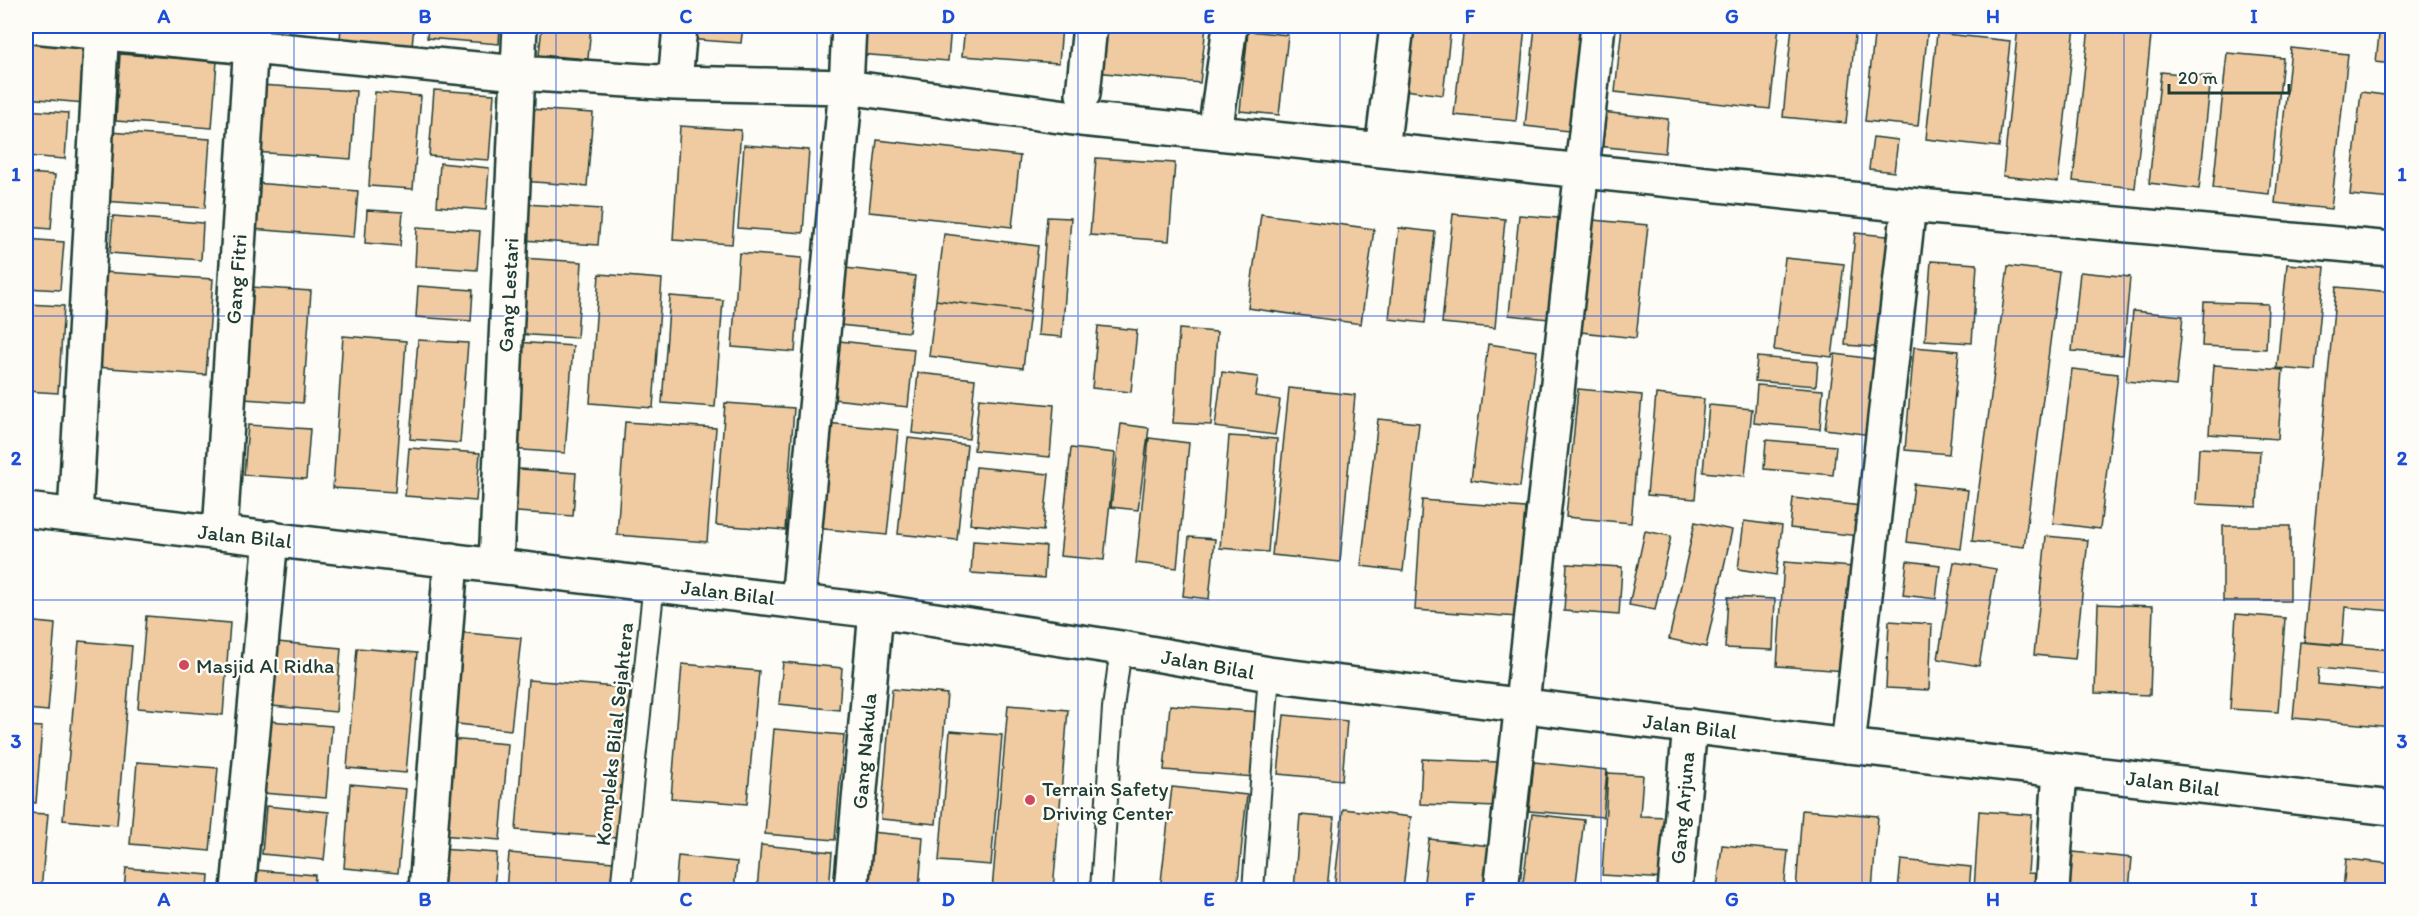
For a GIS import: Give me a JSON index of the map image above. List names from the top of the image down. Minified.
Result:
{"streets":{"street":["Gang Fitri","Gang Lestari","Jalan Bilal","Gang Nakula","Gang Arjuna"],"lane":["Kompleks Bilal Sejahtera"]},"crossings":[["Gang Fitri","Jalan Bilal"],["Gang Lestari","Jalan Bilal"],["Jalan Bilal","Kompleks Bilal Sejahtera"],["Jalan Bilal","Gang Nakula"],["Jalan Bilal","Gang Arjuna"]],"places":["Masjid Al Ridha","Terrain Safety Driving Center"],"scale_bar":"20 m","grid":{"columns":["A","B","C","D","E","F","G","H","I"],"rows":["1","2","3"]}}
